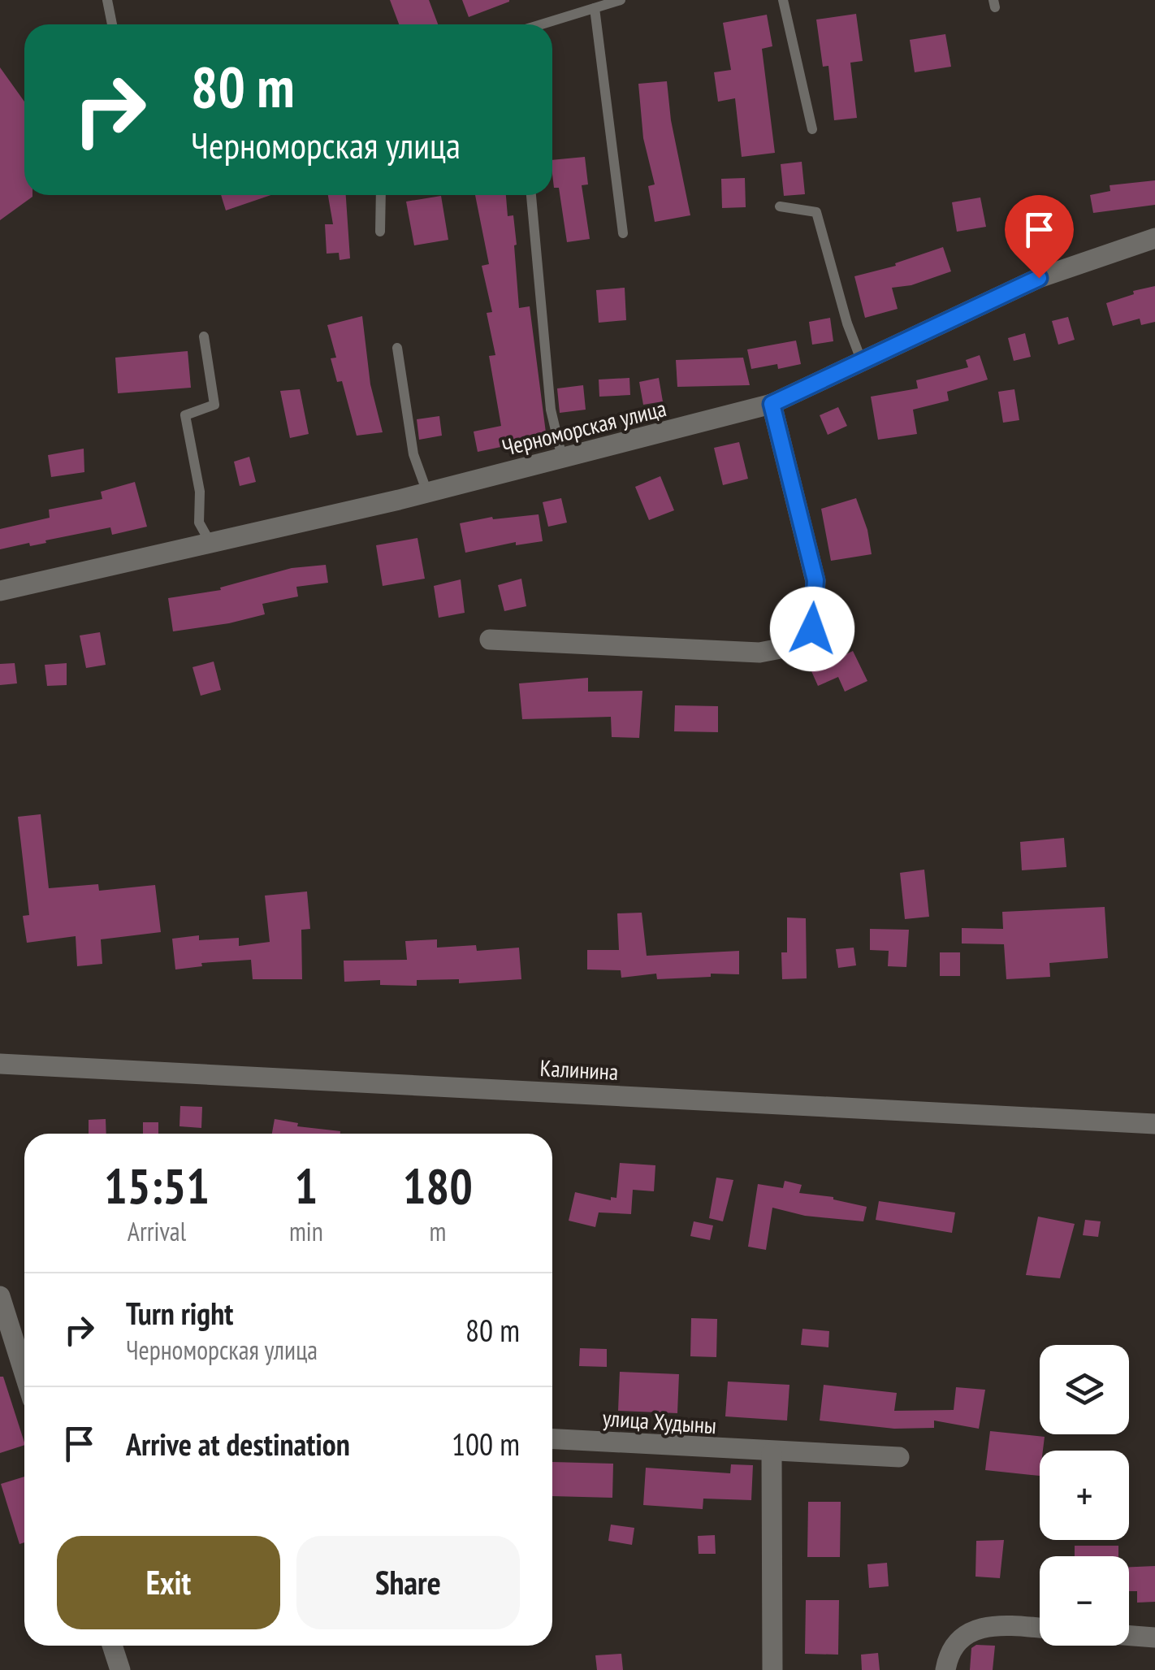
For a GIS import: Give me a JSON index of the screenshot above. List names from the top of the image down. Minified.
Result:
{"streets":{"street":["Черноморская улица","Калинина","улица Худыны"]},"page":{"turn":["80 m","Черноморская улица"],"eta":["15:51","Arrival","1","min","180","m"],"list":[{"name":"Turn right","note":"Черноморская улица","value":"80 m"},{"name":"Arrive at destination","value":"100 m"}],"map_buttons":["+","−"],"buttons":["Exit","Share"]}}
